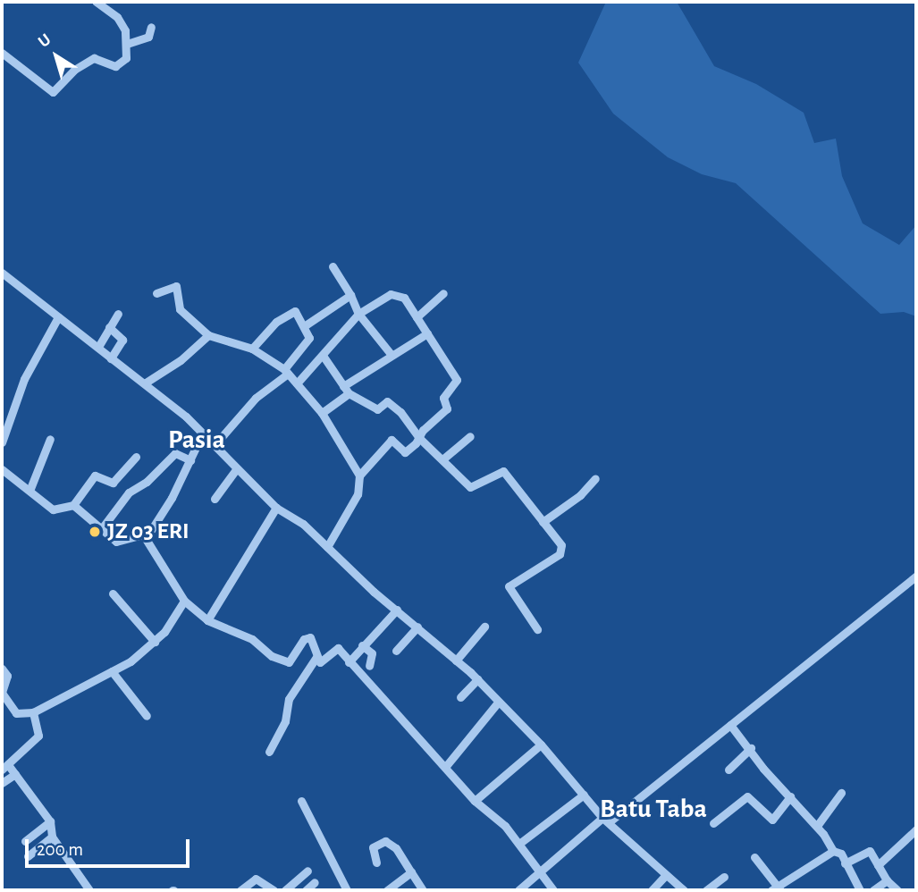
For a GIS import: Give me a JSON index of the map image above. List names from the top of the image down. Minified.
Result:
{"districts":["Pasia","Batu Taba"],"places":["JZ 03 ERI"],"scale_bar":"200 m","north":"top left"}
